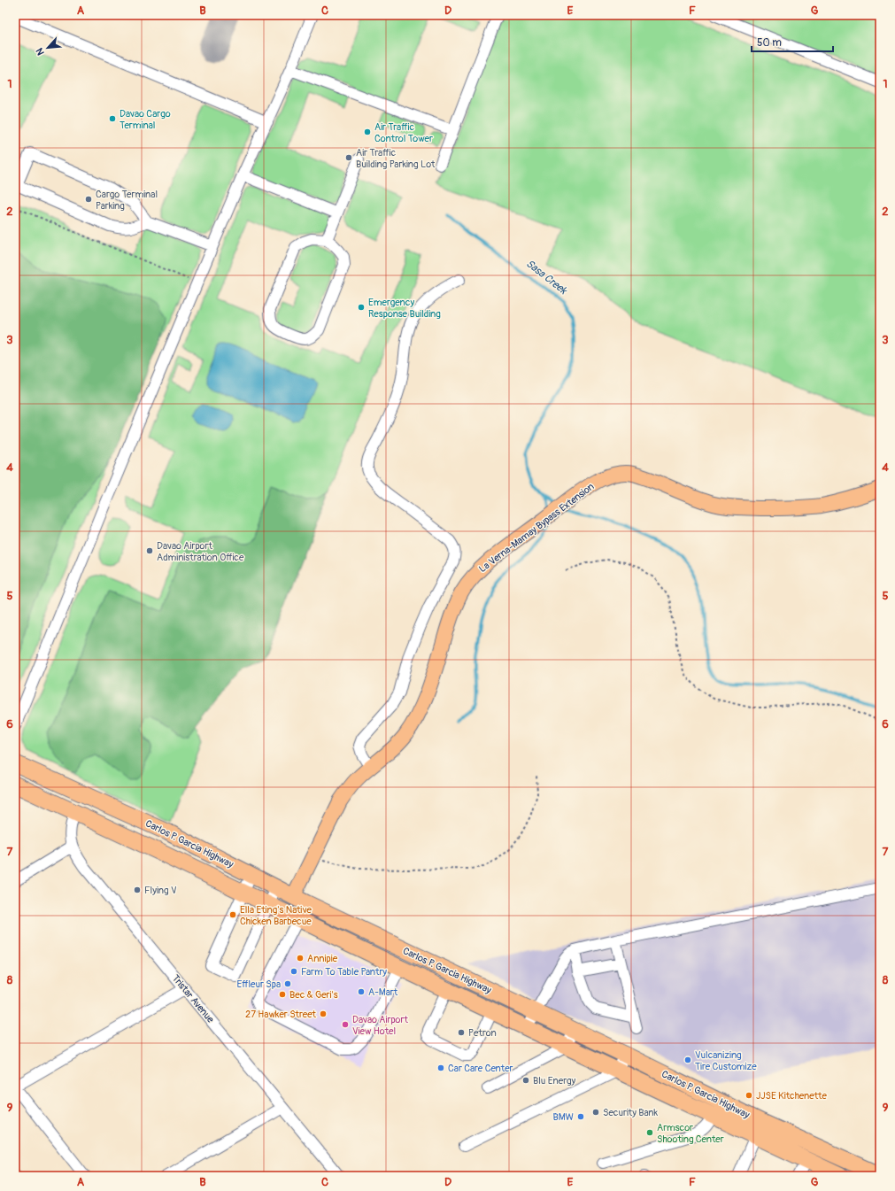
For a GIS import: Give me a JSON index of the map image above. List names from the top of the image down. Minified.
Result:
{"streets":{"highway":["Carlos P. Garcia Highway"],"main road":["La Verna-Mamay Bypass Extension"],"street":["Tristar Avenue"]},"crossings":[["La Verna-Mamay Bypass Extension","Carlos P. Garcia Highway"],["Carlos P. Garcia Highway","Tristar Avenue"]],"water":["Sasa Creek"],"places":["Davao Cargo Terminal","Air Traffic Control Tower","Air Traffic Building Parking Lot","Cargo Terminal Parking","Emergency Response Building","Davao Airport Administration Office","Flying V","Ella Eting's Native Chicken Barbecue","Annipie","Farm To Table Pantry","Effleur Spa","A-Mart","Bec & Geri's","27 Hawker Street","Davao Airport View Hotel","Petron","Vulcanizing Tire Customize","Car Care Center","Blu Energy","JJSE Kitchenette","Security Bank","BMW","Armscor Shooting Center"],"scale_bar":"50 m","north":"bottom left","grid":{"columns":["A","B","C","D","E","F","G"],"rows":["1","2","3","4","5","6","7","8","9"]}}
